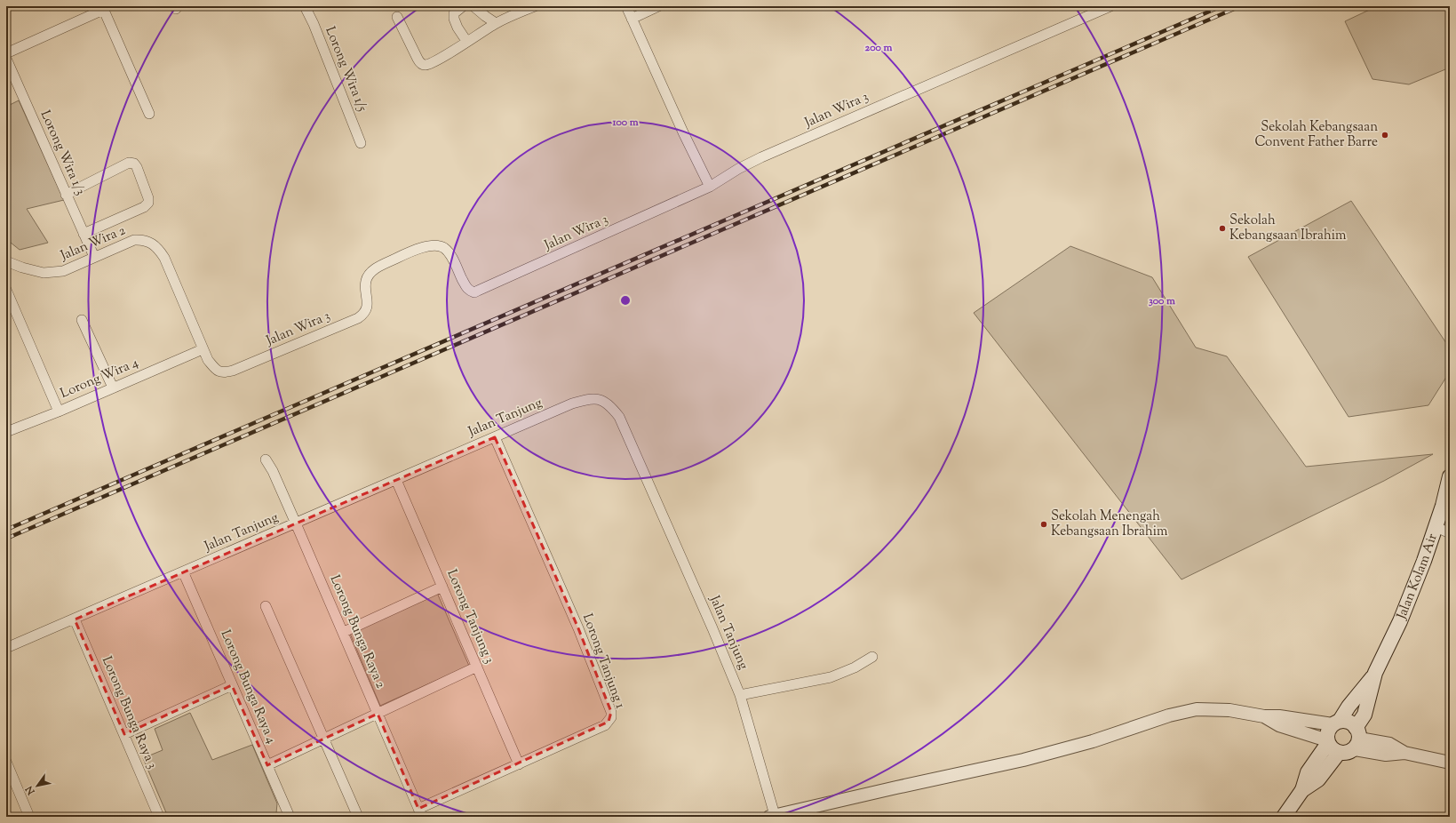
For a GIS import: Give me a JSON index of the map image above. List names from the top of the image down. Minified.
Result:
{"streets":{"main road":["Jalan Kolam Air"],"street":["Lorong Wira 1/5","Jalan Wira 3","Lorong Wira 1/3","Jalan Wira 2","Lorong Wira 4","Jalan Tanjung","Lorong Tanjung 3","Lorong Bunga Raya 2","Lorong Tanjung 1","Lorong Bunga Raya 4","Lorong Bunga Raya 3"]},"crossings":[["Jalan Wira 3","Jalan Wira 2"],["Jalan Wira 3","Lorong Wira 4"],["Lorong Wira 1/3","Jalan Wira 2"],["Jalan Tanjung","Lorong Tanjung 3"],["Jalan Tanjung","Lorong Bunga Raya 2"],["Jalan Tanjung","Lorong Tanjung 1"],["Jalan Tanjung","Lorong Bunga Raya 4"],["Jalan Tanjung","Lorong Bunga Raya 3"],["Lorong Tanjung 3","Lorong Tanjung 1"],["Lorong Bunga Raya 2","Lorong Tanjung 1"]],"places":["Sekolah Kebangsaan Convent Father Barre","Sekolah Kebangsaan Ibrahim","Sekolah Menengah Kebangsaan Ibrahim"],"north":"bottom left","rings":["200 m","100 m","300 m"]}
